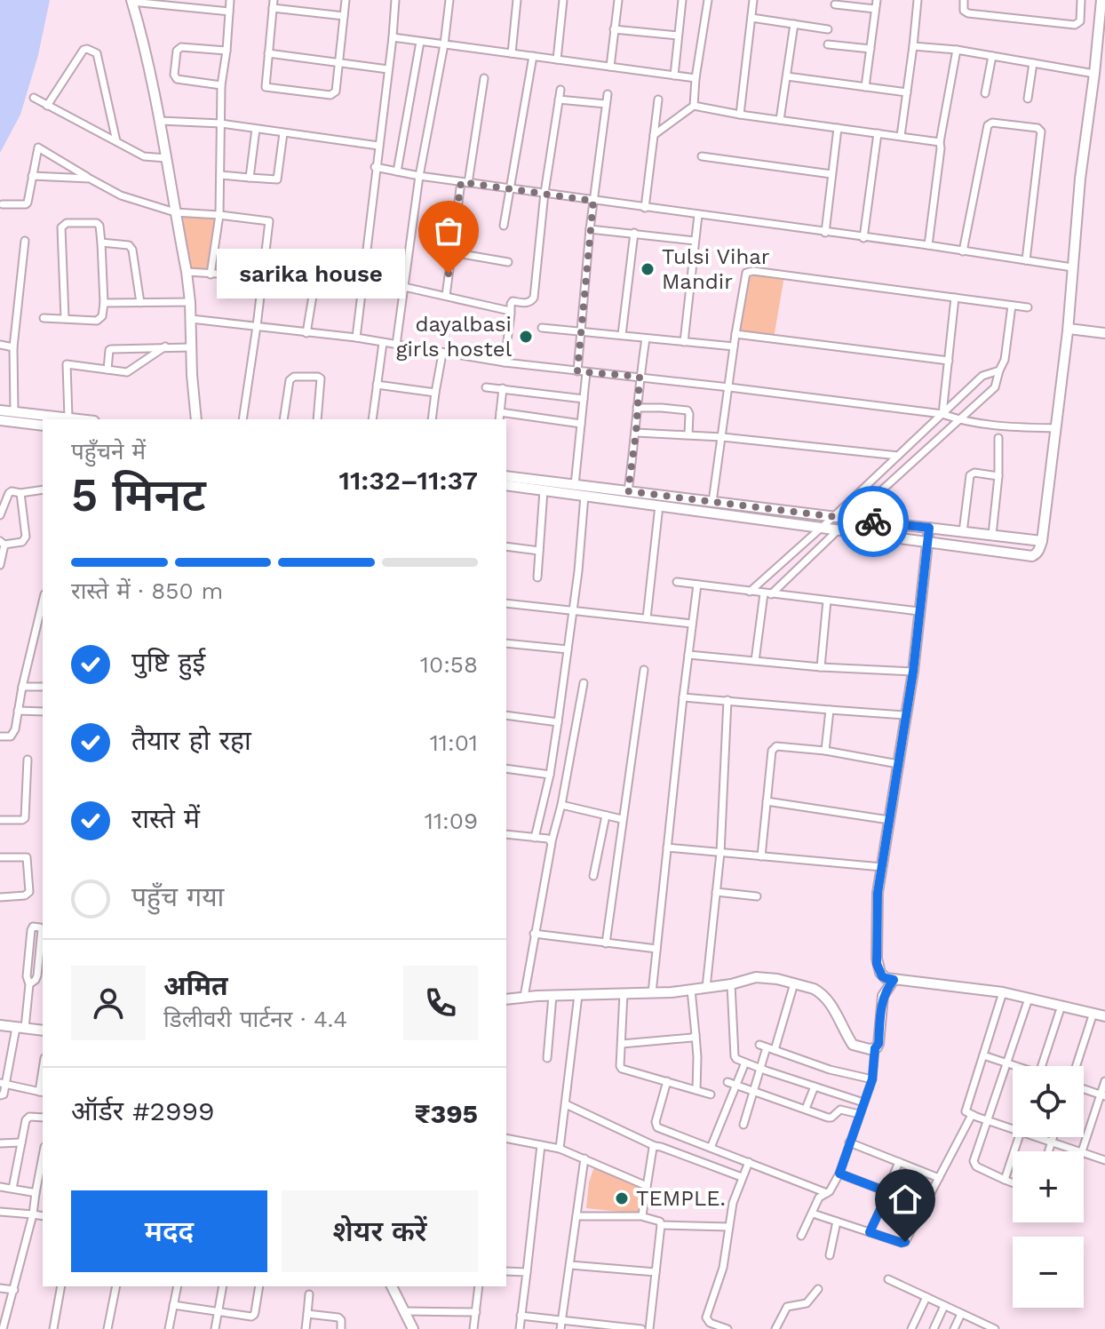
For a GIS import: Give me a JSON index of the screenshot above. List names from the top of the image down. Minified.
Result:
{"places":["Tulsi Vihar Mandir","sarika house","dayalbasi girls hostel","TEMPLE."],"page":{"bubble":"sarika house","heading":["5 मिनट","पहुँचने में","11:32–11:37"],"panel":["अमित","डिलीवरी पार्टनर · 4.4","ऑर्डर #2999","₹395"],"bar":"रास्ते में · 850 m","list":[["पुष्टि हुई","10:58"],["तैयार हो रहा","11:01"],["रास्ते में","11:09"],"पहुँच गया"],"map_buttons":["+","−"],"buttons":["मदद","शेयर करें"]}}
